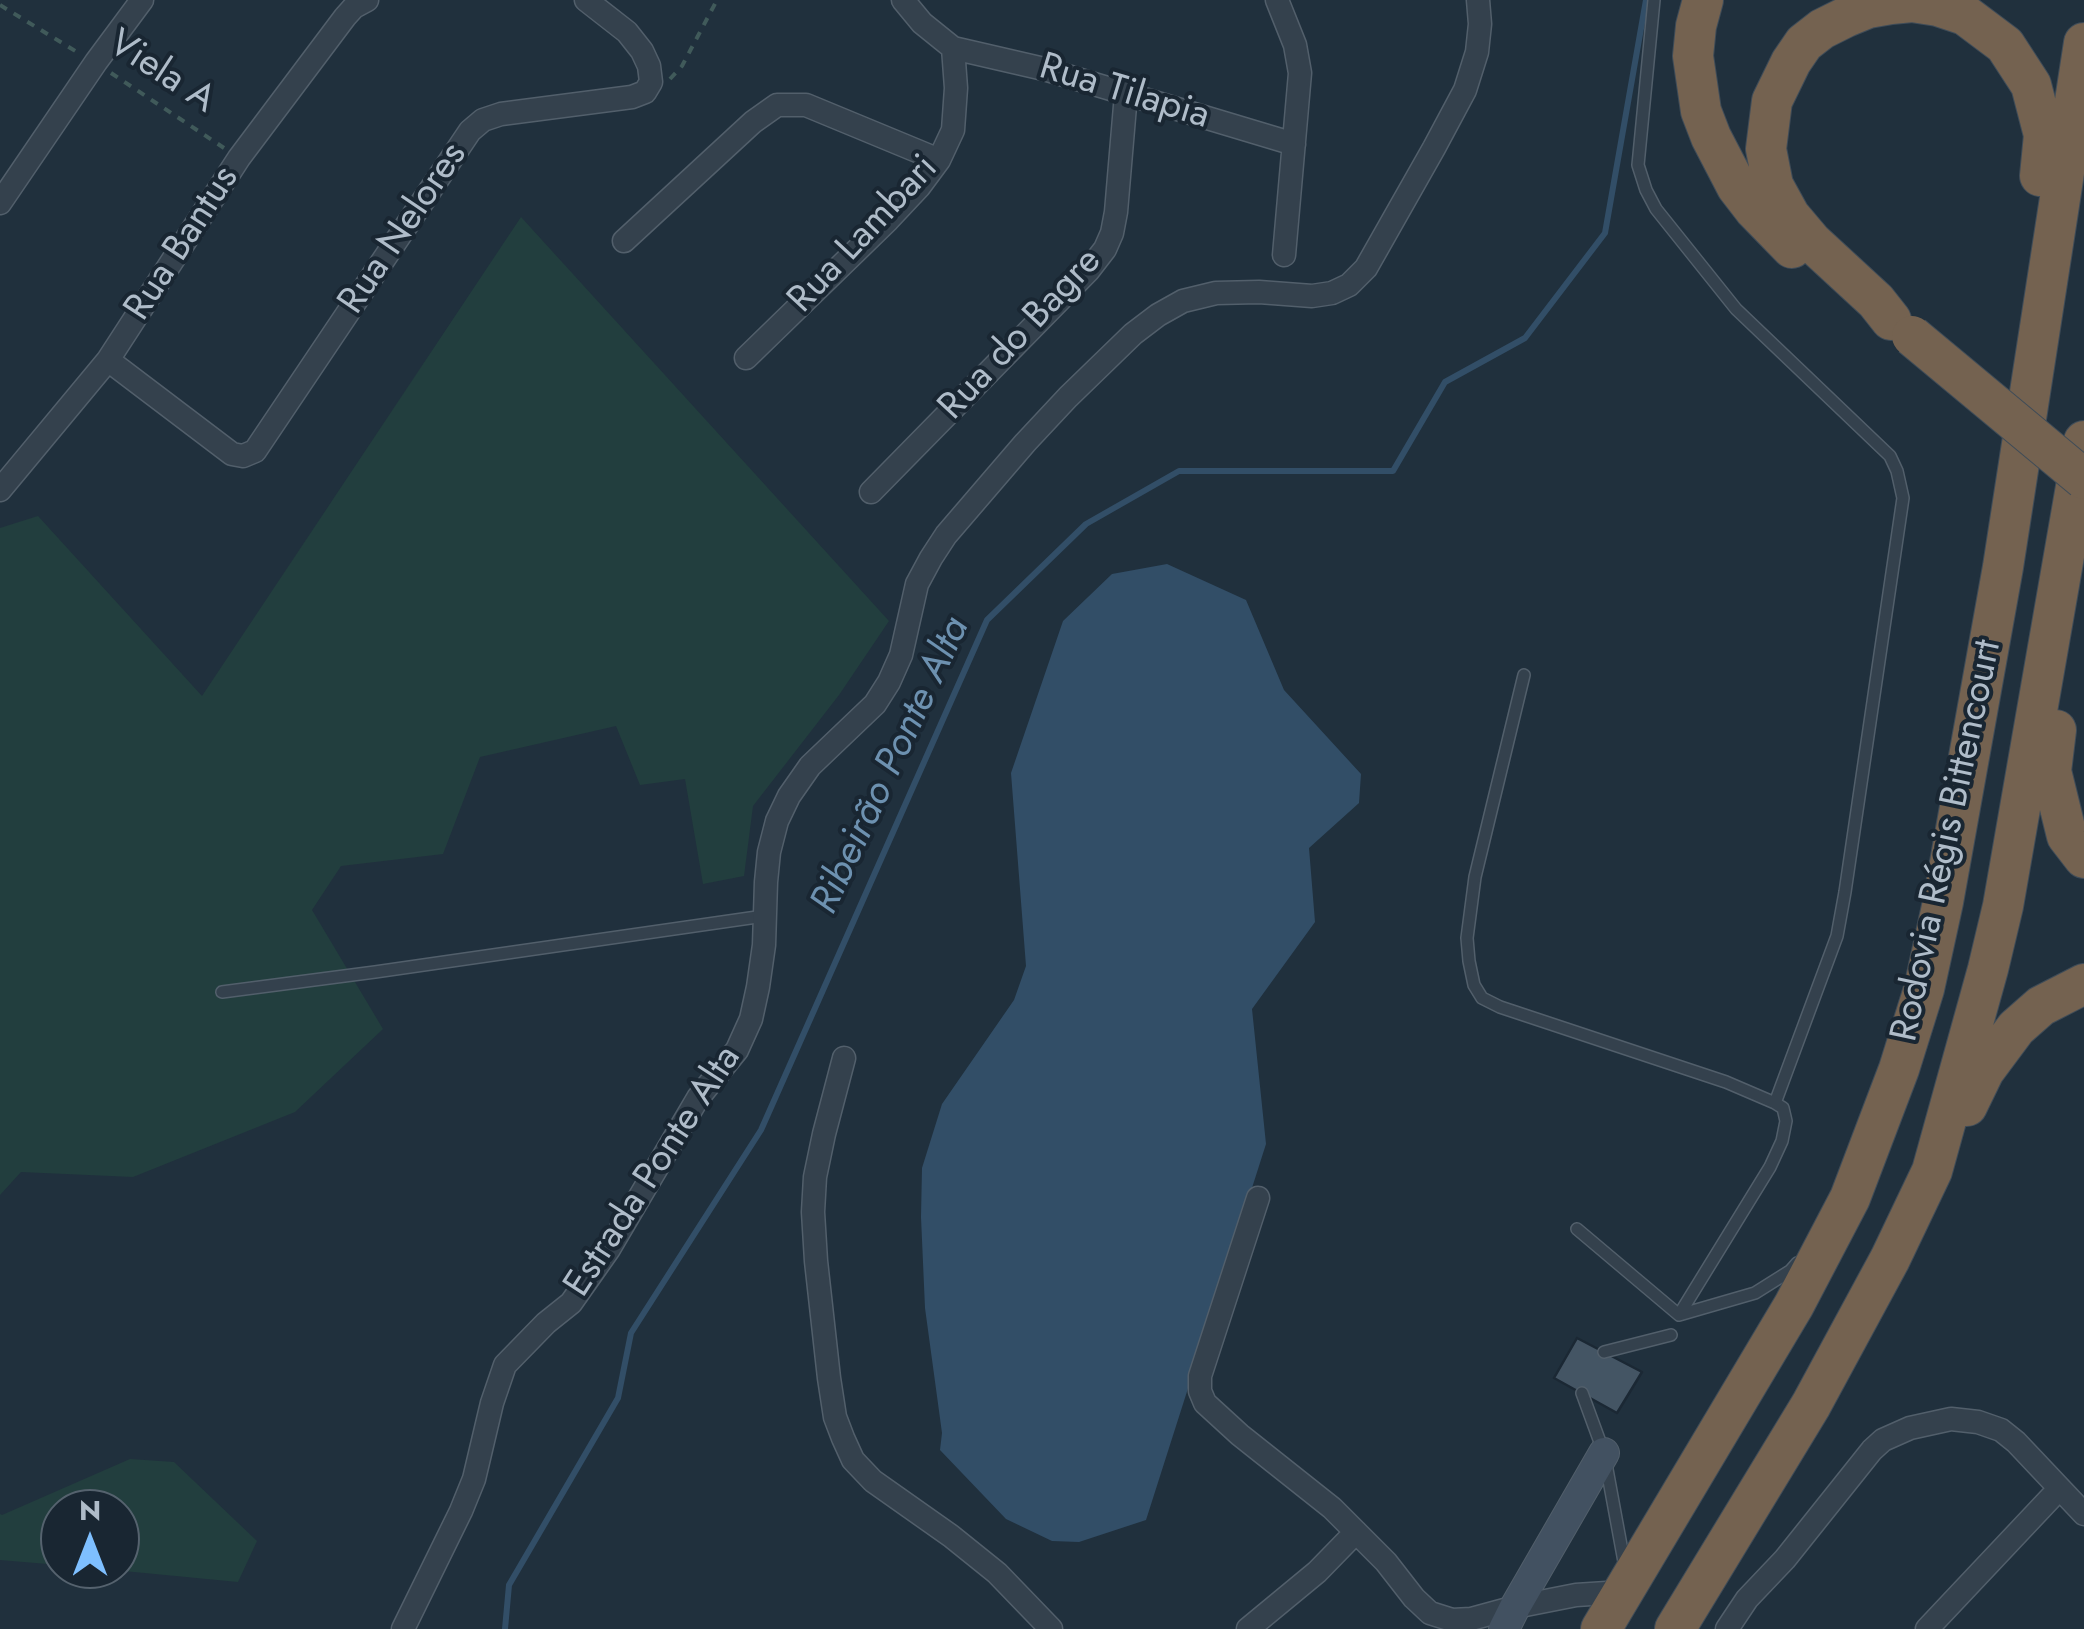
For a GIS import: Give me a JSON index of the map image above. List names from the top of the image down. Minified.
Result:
{"streets":{"highway":["Rodovia Régis Bittencourt"],"street":["Rua Tilapia","Rua Nelores","Rua Lambari","Rua Bantus","Rua do Bagre","Estrada Ponte Alta"],"path":["Viela A"]},"crossings":[["Viela A","Rua Bantus"],["Rua Tilapia","Rua Lambari"],["Rua Tilapia","Rua do Bagre"],["Rua Nelores","Rua Bantus"]],"water":["Ribeirão Ponte Alta"],"north":"top"}
